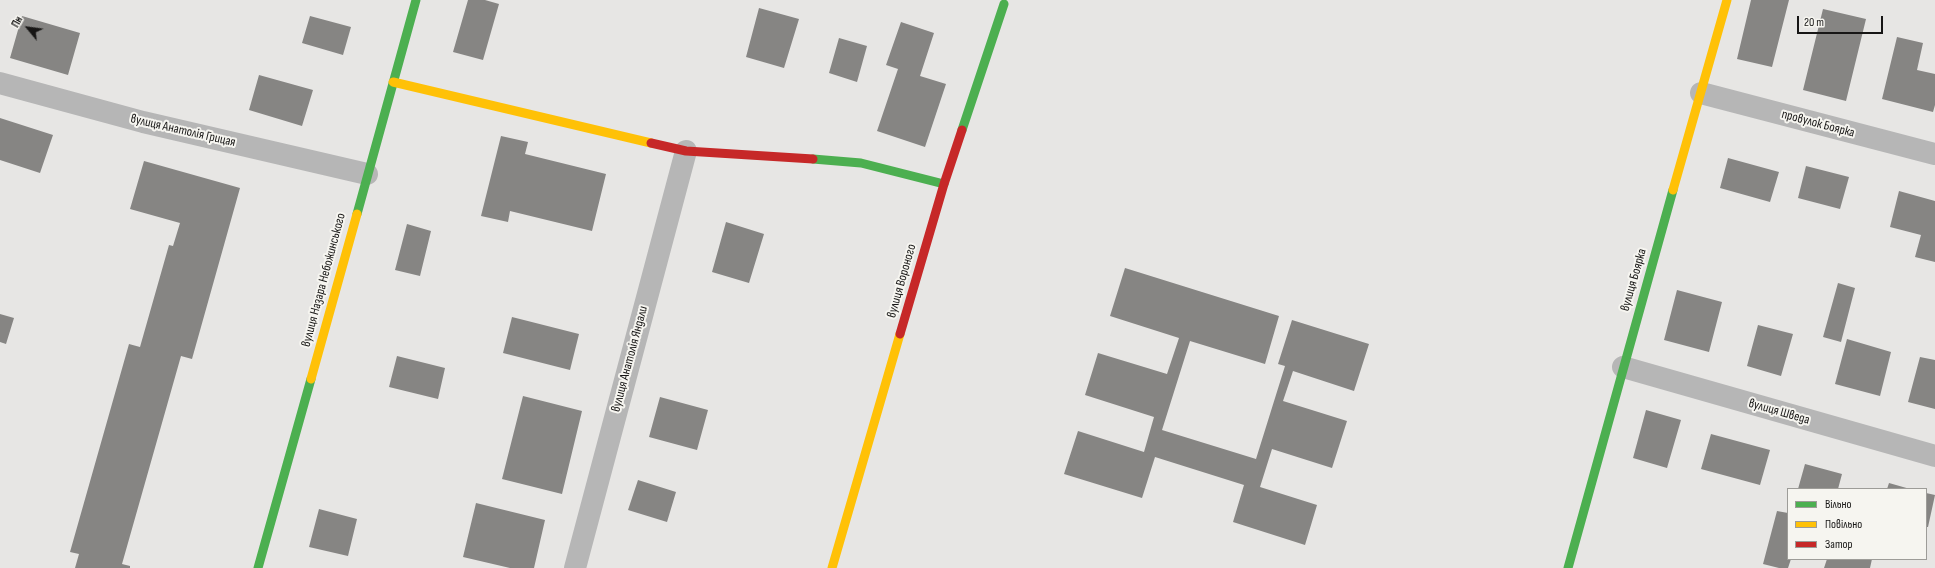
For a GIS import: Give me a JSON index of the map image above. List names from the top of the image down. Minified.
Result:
{"streets":{"street":["провулок Боярка","вулиця Анатолія Грицая","вулиця Назара Небожинського","вулиця Боярка","вулиця Вороного","вулиця Анатолія Яндали","вулиця Шведа"]},"crossings":[["провулок Боярка","вулиця Боярка"],["вулиця Анатолія Грицая","вулиця Назара Небожинського"],["вулиця Боярка","вулиця Шведа"]],"legend":["Вільно","Повільно","Затор"],"scale_bar":"20 m","north":"top left"}
